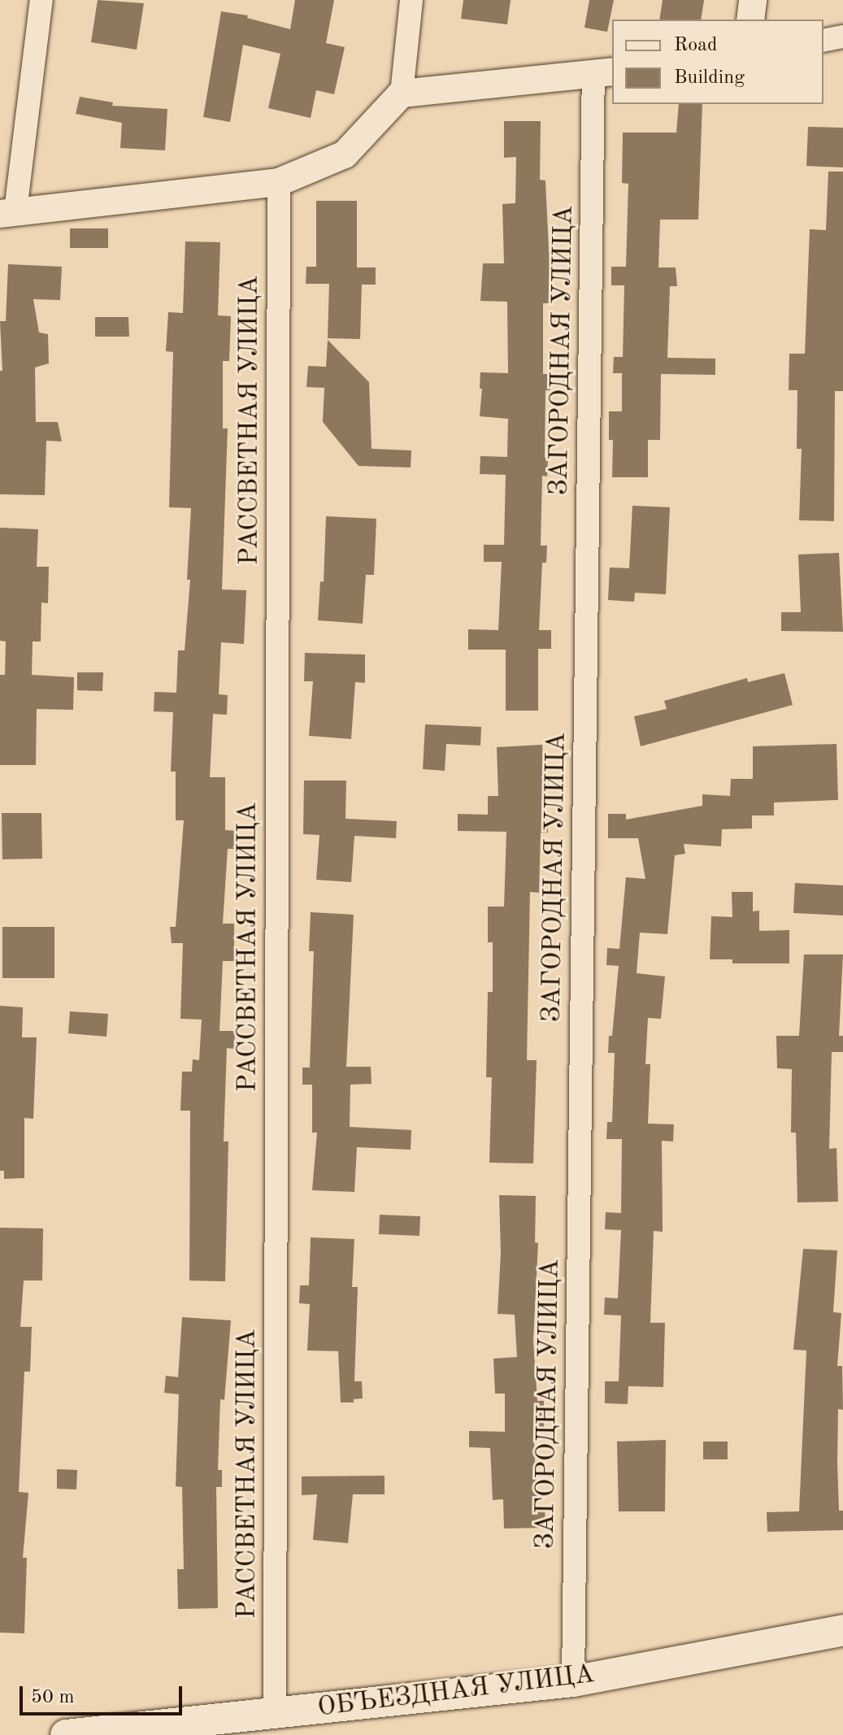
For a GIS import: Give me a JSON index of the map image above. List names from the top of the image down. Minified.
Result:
{"streets":{"main road":["ОБЪЕЗДНАЯ УЛИЦА"],"street":["ЗАГОРОДНАЯ УЛИЦА","РАССВЕТНАЯ УЛИЦА"]},"crossings":[["ЗАГОРОДНАЯ УЛИЦА","ОБЪЕЗДНАЯ УЛИЦА"],["РАССВЕТНАЯ УЛИЦА","ОБЪЕЗДНАЯ УЛИЦА"]],"legend":["Road","Building"],"scale_bar":"50 m"}
